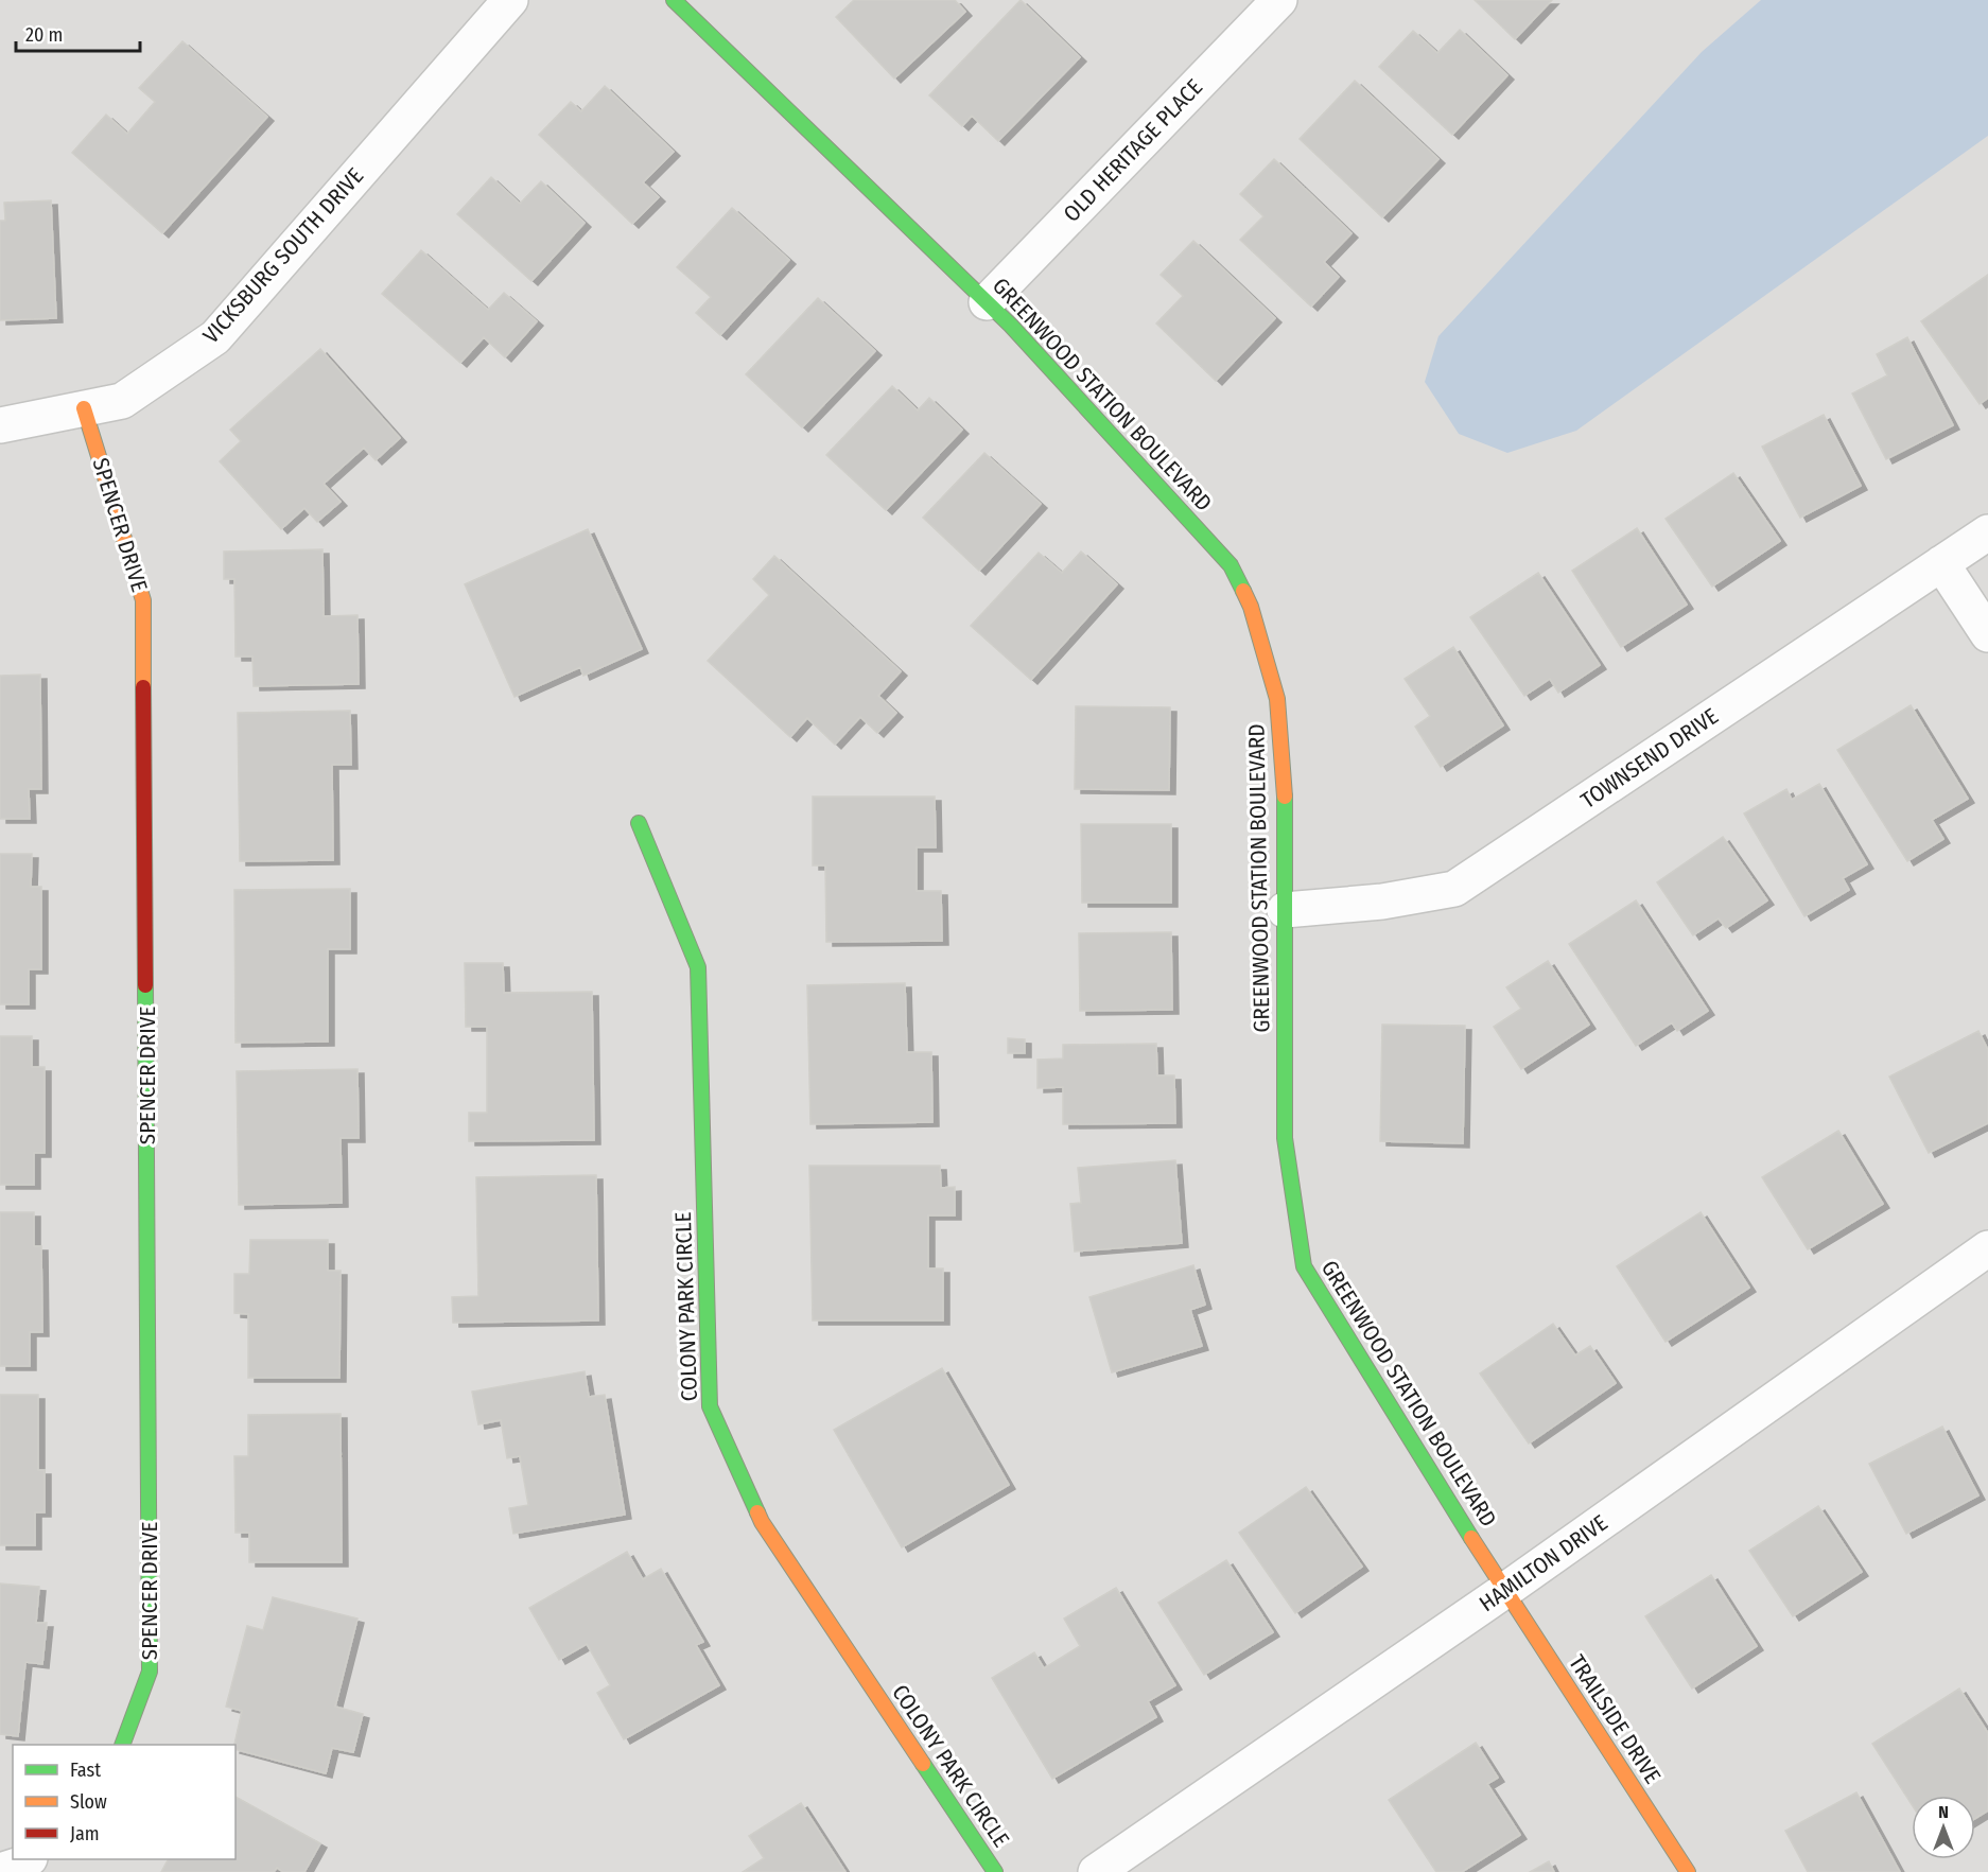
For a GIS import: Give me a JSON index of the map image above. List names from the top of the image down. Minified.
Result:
{"streets":{"street":["OLD HERITAGE PLACE","VICKSBURG SOUTH DRIVE","GREENWOOD STATION BOULEVARD","SPENCER DRIVE","TOWNSEND DRIVE","COLONY PARK CIRCLE","HAMILTON DRIVE","TRAILSIDE DRIVE"]},"crossings":[["OLD HERITAGE PLACE","GREENWOOD STATION BOULEVARD"],["VICKSBURG SOUTH DRIVE","SPENCER DRIVE"],["GREENWOOD STATION BOULEVARD","TOWNSEND DRIVE"],["GREENWOOD STATION BOULEVARD","HAMILTON DRIVE"],["GREENWOOD STATION BOULEVARD","TRAILSIDE DRIVE"],["HAMILTON DRIVE","TRAILSIDE DRIVE"]],"legend":["Fast","Slow","Jam"],"scale_bar":"20 m","north":"top"}
